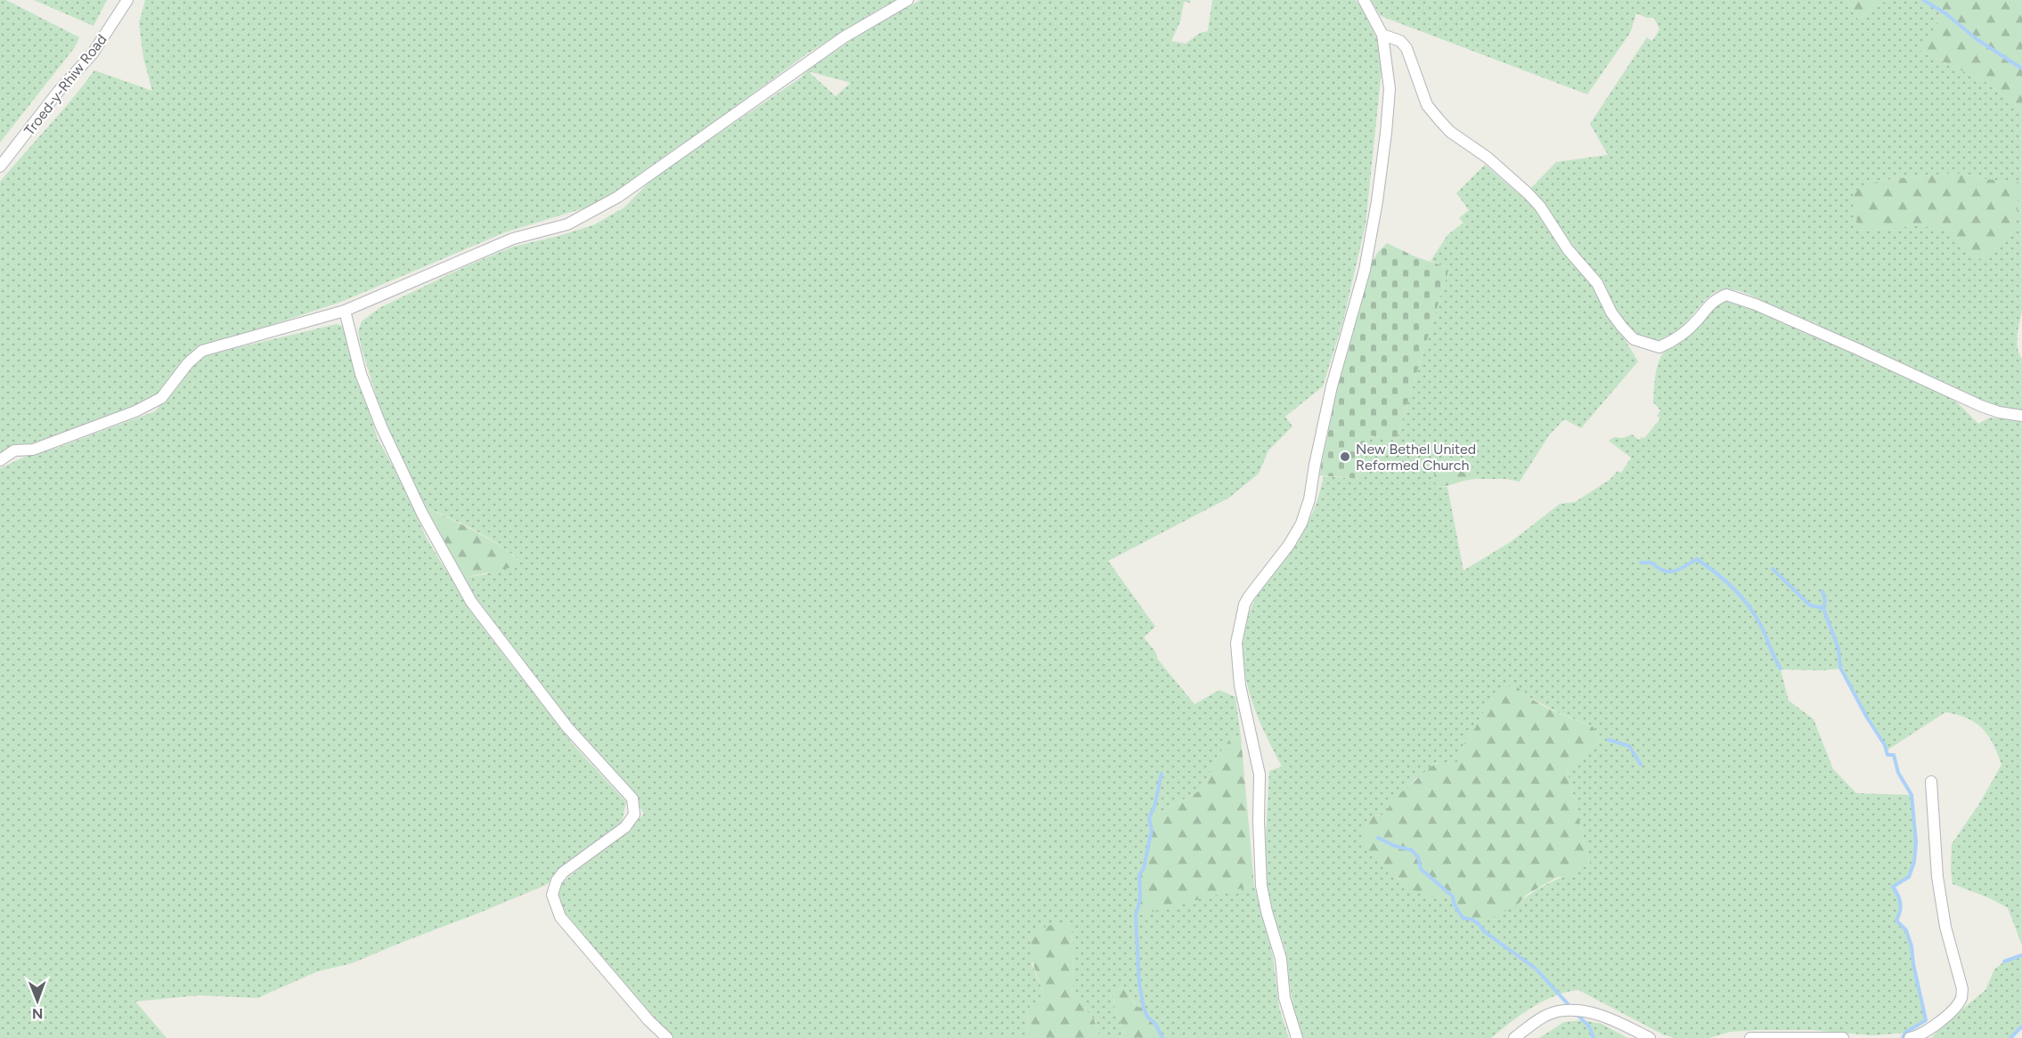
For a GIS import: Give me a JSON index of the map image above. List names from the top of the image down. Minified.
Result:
{"streets":{"street":["Troed-y-Rhiw Road"]},"places":["New Bethel United Reformed Church"],"north":"bottom"}
